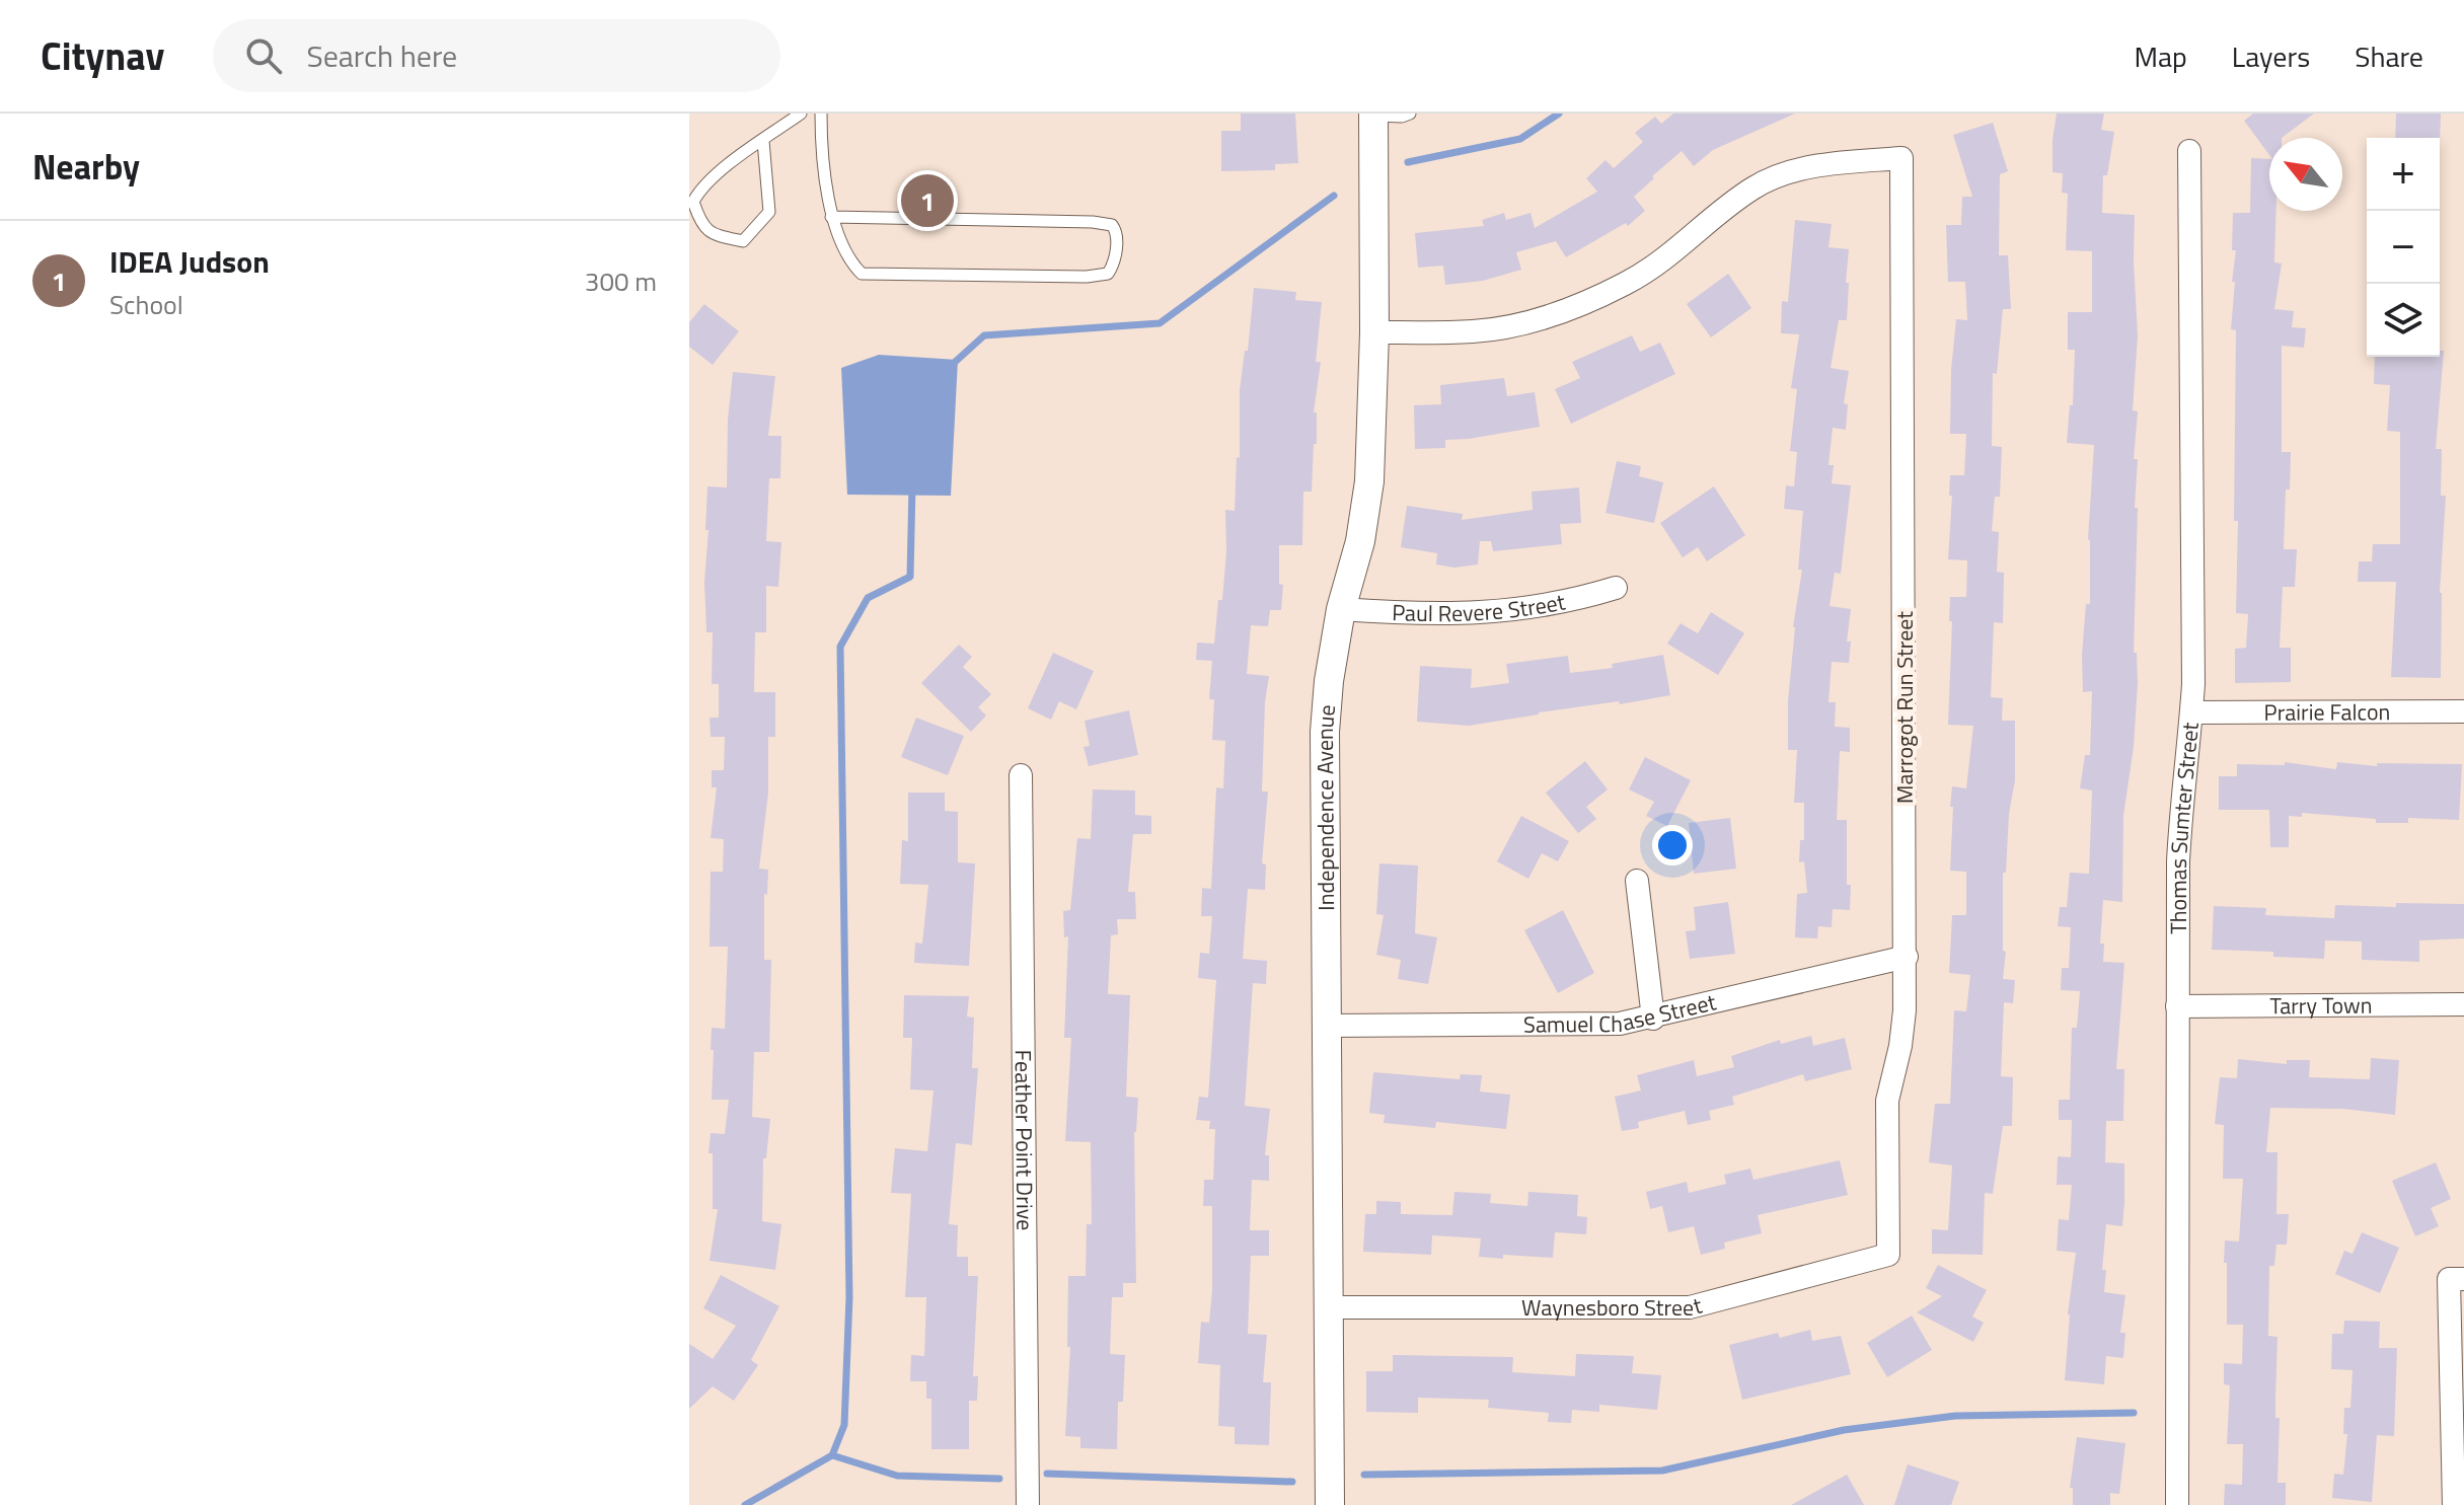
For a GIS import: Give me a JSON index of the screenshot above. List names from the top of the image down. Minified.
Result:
{"streets":{"street":["Paul Revere Street","Marrogot Run Street","Prairie Falcon","Independence Avenue","Thomas Sumter Street","Tarry Town","Samuel Chase Street","Feather Point Drive","Waynesboro Street"]},"crossings":[["Paul Revere Street","Independence Avenue"],["Marrogot Run Street","Independence Avenue"],["Marrogot Run Street","Samuel Chase Street"],["Marrogot Run Street","Waynesboro Street"],["Prairie Falcon","Thomas Sumter Street"],["Independence Avenue","Samuel Chase Street"],["Independence Avenue","Waynesboro Street"],["Thomas Sumter Street","Tarry Town"]],"north":"top left","page":{"header":"Citynav","search":"Search here","nav":["Map","Layers","Share"],"heading":"Nearby","map_buttons":["+","−"],"pins":"1","list":[{"mark":"1","name":"IDEA Judson","note":"School","value":"300 m"}]}}
